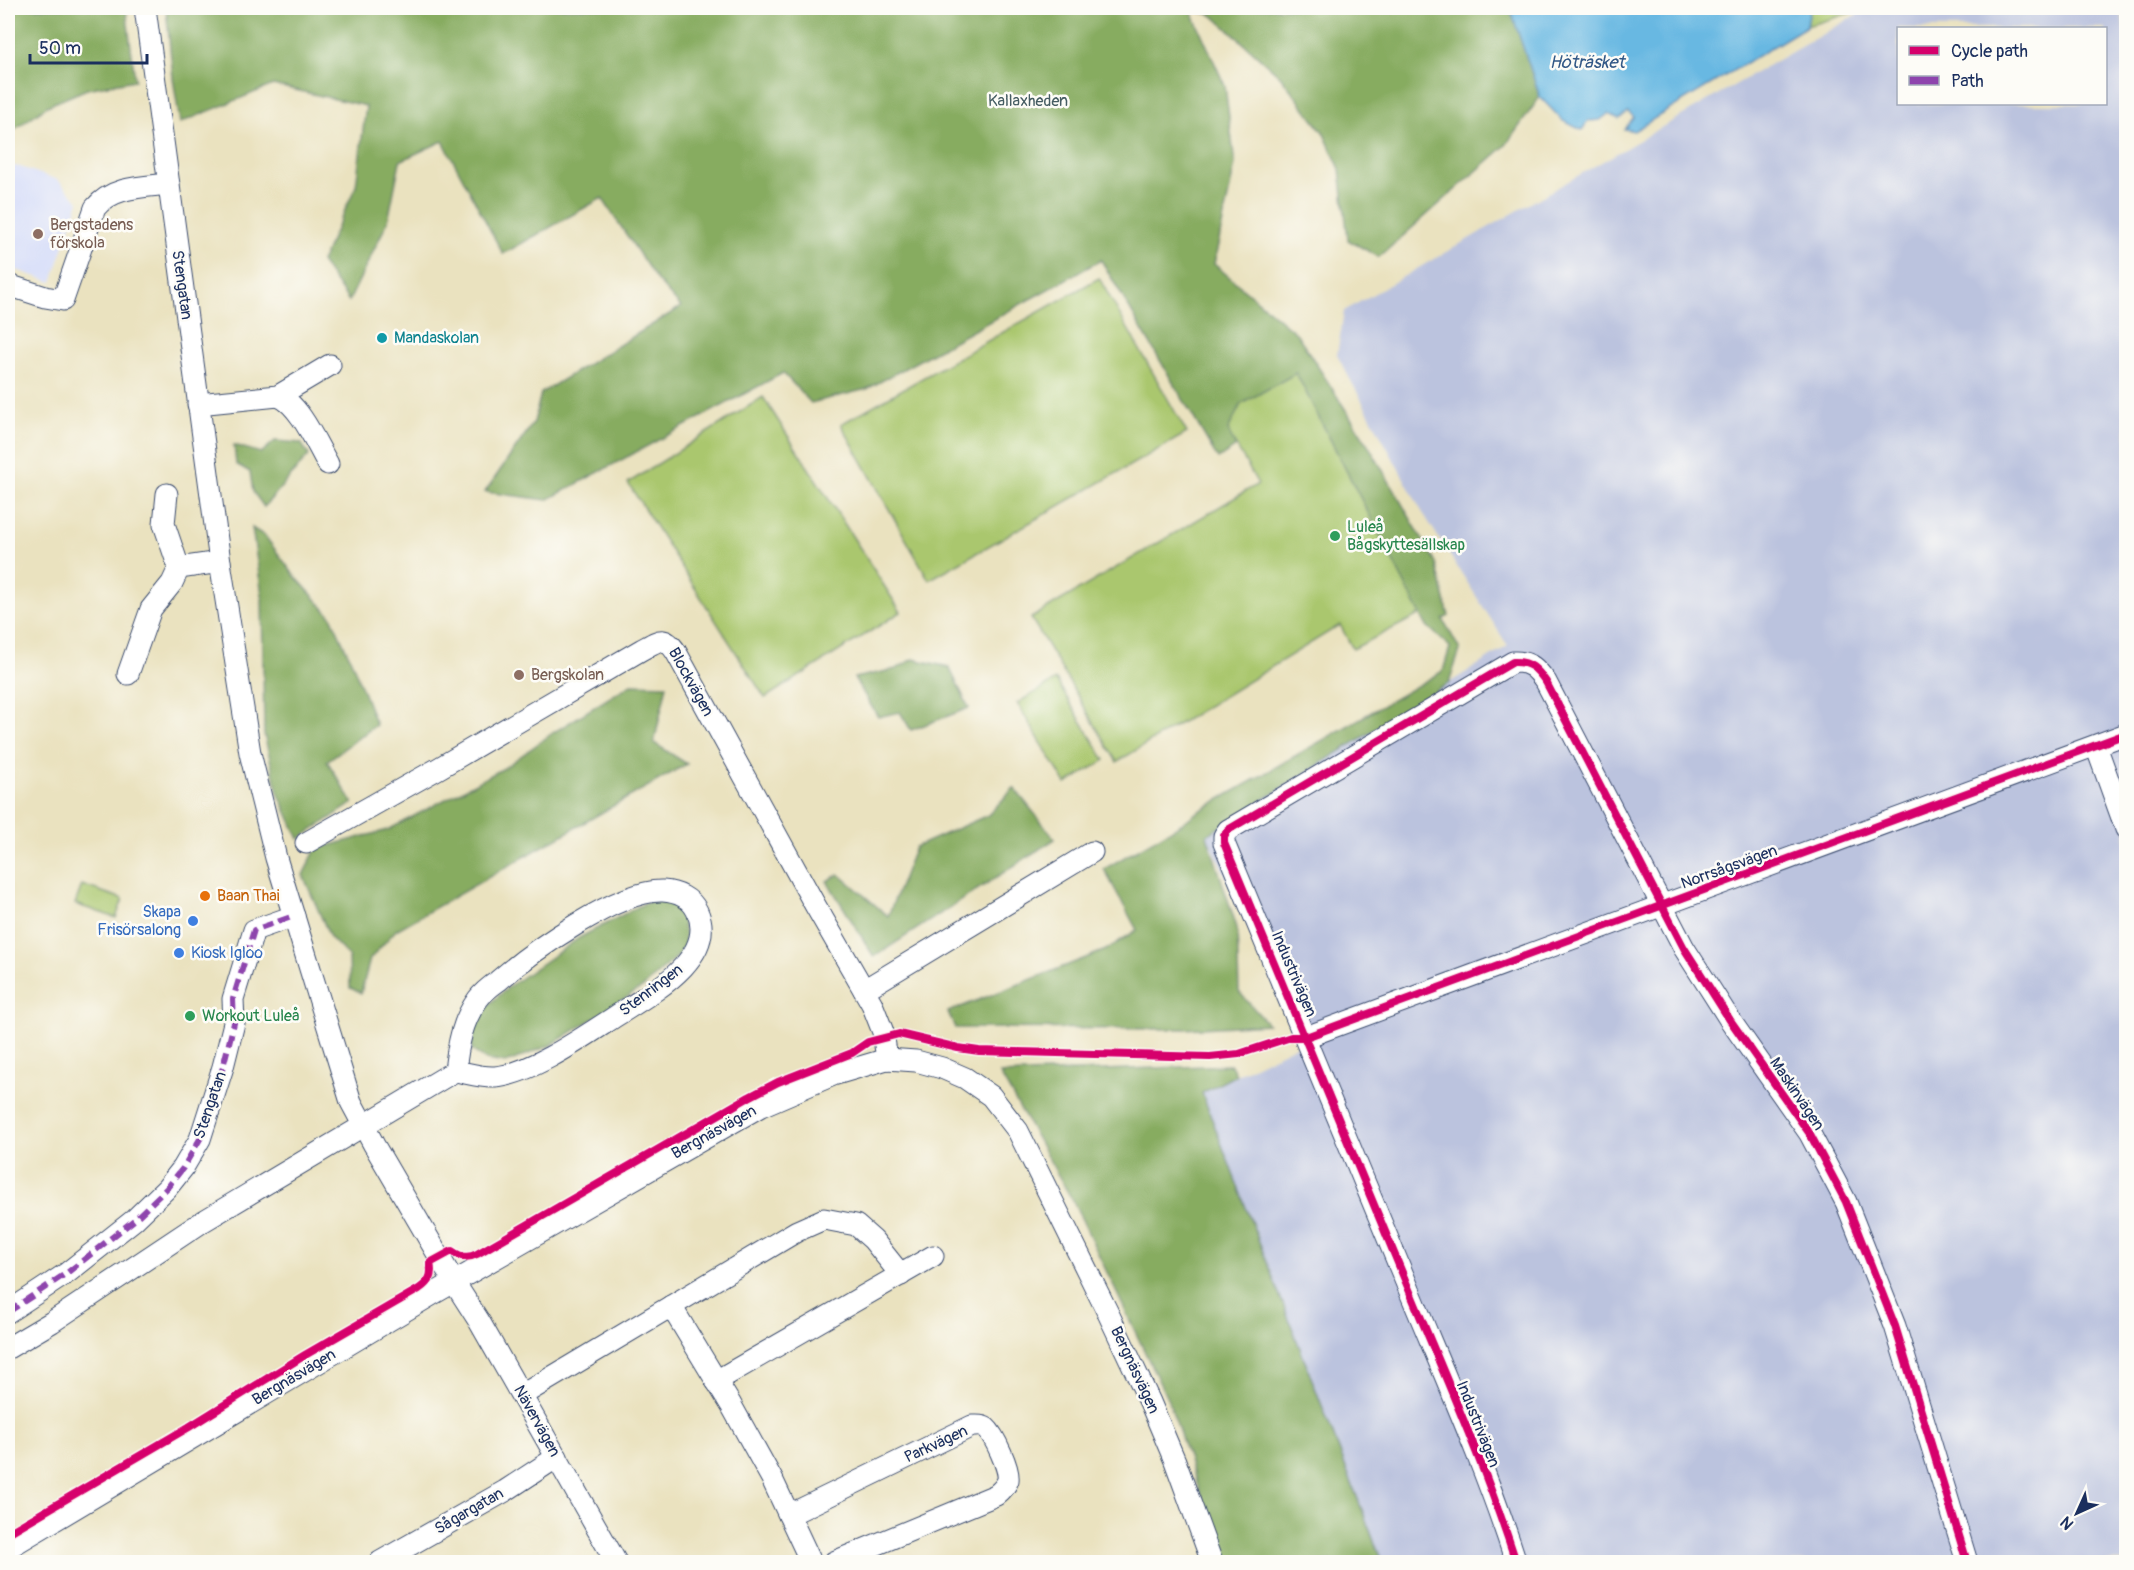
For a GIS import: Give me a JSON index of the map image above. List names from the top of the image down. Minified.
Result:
{"streets":{"street":["Stengatan","Blockvägen","Norrsågsvägen","Industrivägen","Stenringen","Maskinvägen","Bergnäsvägen","Nävervägen","Parkvägen","Sågargatan"]},"crossings":[["Stengatan","Bergnäsvägen"],["Stengatan","Nävervägen"],["Blockvägen","Bergnäsvägen"],["Norrsågsvägen","Industrivägen"],["Norrsågsvägen","Maskinvägen"],["Industrivägen","Maskinvägen"],["Bergnäsvägen","Nävervägen"],["Nävervägen","Sågargatan"]],"water":["Höträsket"],"parks":["Kallaxheden"],"places":["Bergstadens förskola","Mandaskolan","Luleå Bågskyttesällskap","Bergskolan","Baan Thai","Skapa Frisörsalong","Kiosk Igloo","Workout Luleå"],"legend":["Cycle path","Path"],"scale_bar":"50 m","north":"bottom left"}
